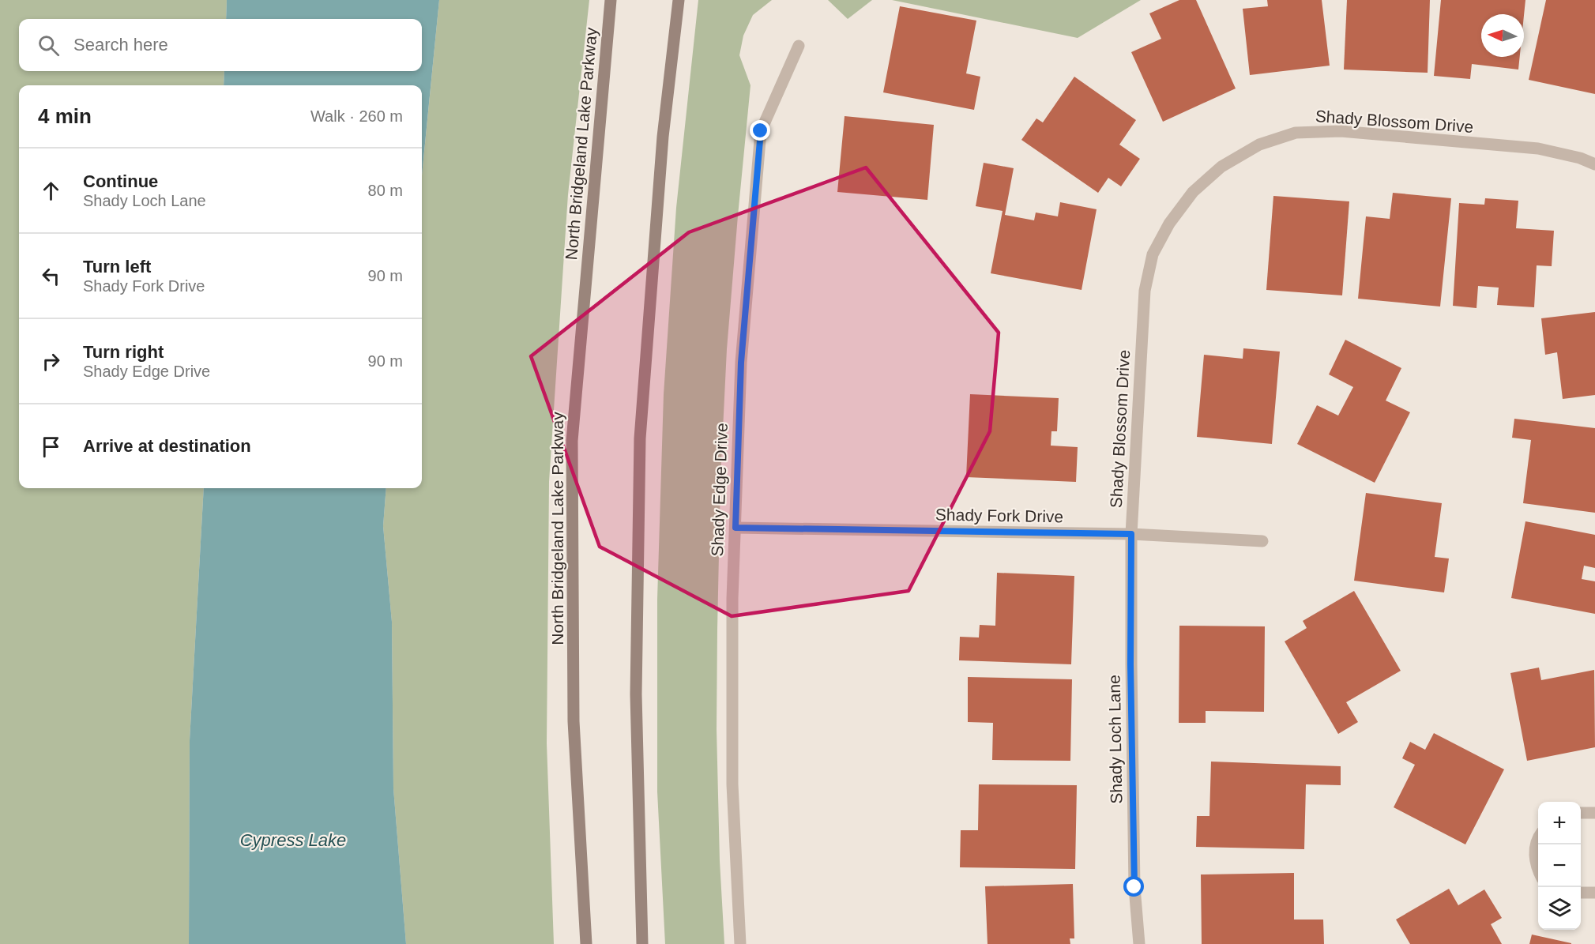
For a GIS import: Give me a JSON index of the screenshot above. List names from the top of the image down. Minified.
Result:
{"streets":{"main road":["North Bridgeland Lake Parkway"],"street":["Shady Blossom Drive","Shady Edge Drive","Shady Fork Drive","Shady Loch Lane"]},"crossings":[["Shady Blossom Drive","Shady Fork Drive"],["Shady Blossom Drive","Shady Loch Lane"],["Shady Edge Drive","Shady Fork Drive"],["Shady Fork Drive","Shady Loch Lane"]],"water":["Cypress Lake"],"north":"left","page":{"search":"Search here","heading":["4 min","Walk · 260 m"],"list":[["Continue","Shady Loch Lane","80 m"],["Turn left","Shady Fork Drive","90 m"],["Turn right","Shady Edge Drive","90 m"],"Arrive at destination"],"map_buttons":["+","−"]}}
